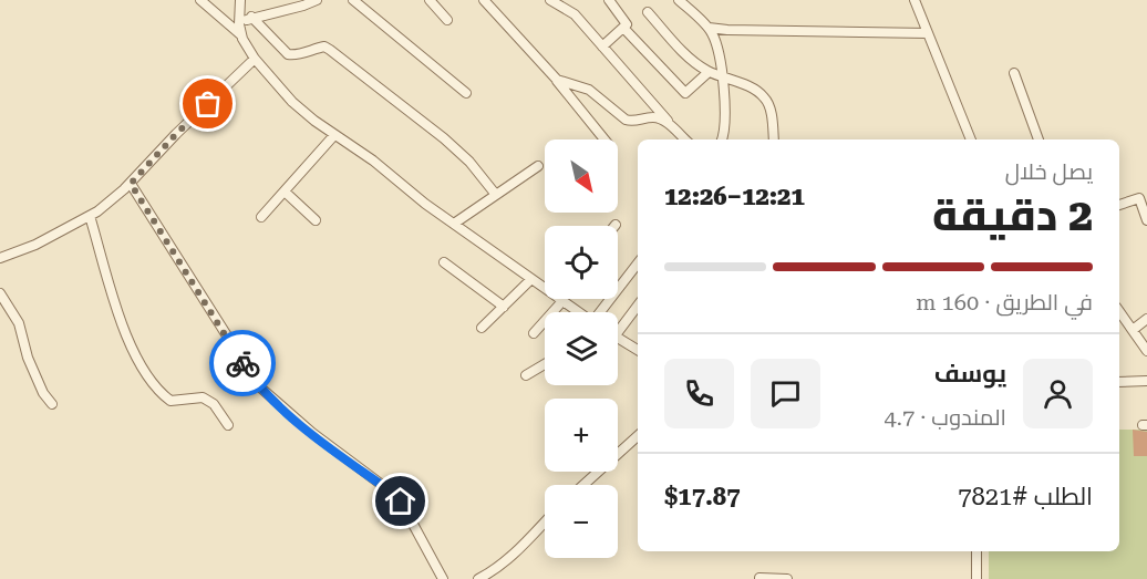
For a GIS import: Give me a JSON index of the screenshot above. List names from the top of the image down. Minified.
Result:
{"north":"bottom right","page":{"map_buttons":["+","−"],"heading":["2 دقيقة","يصل خلال","12:21–12:26"],"panel":["يوسف","المندوب · 4.7","الطلب #7821","$17.87"],"bar":"في الطريق · 160 m"}}
